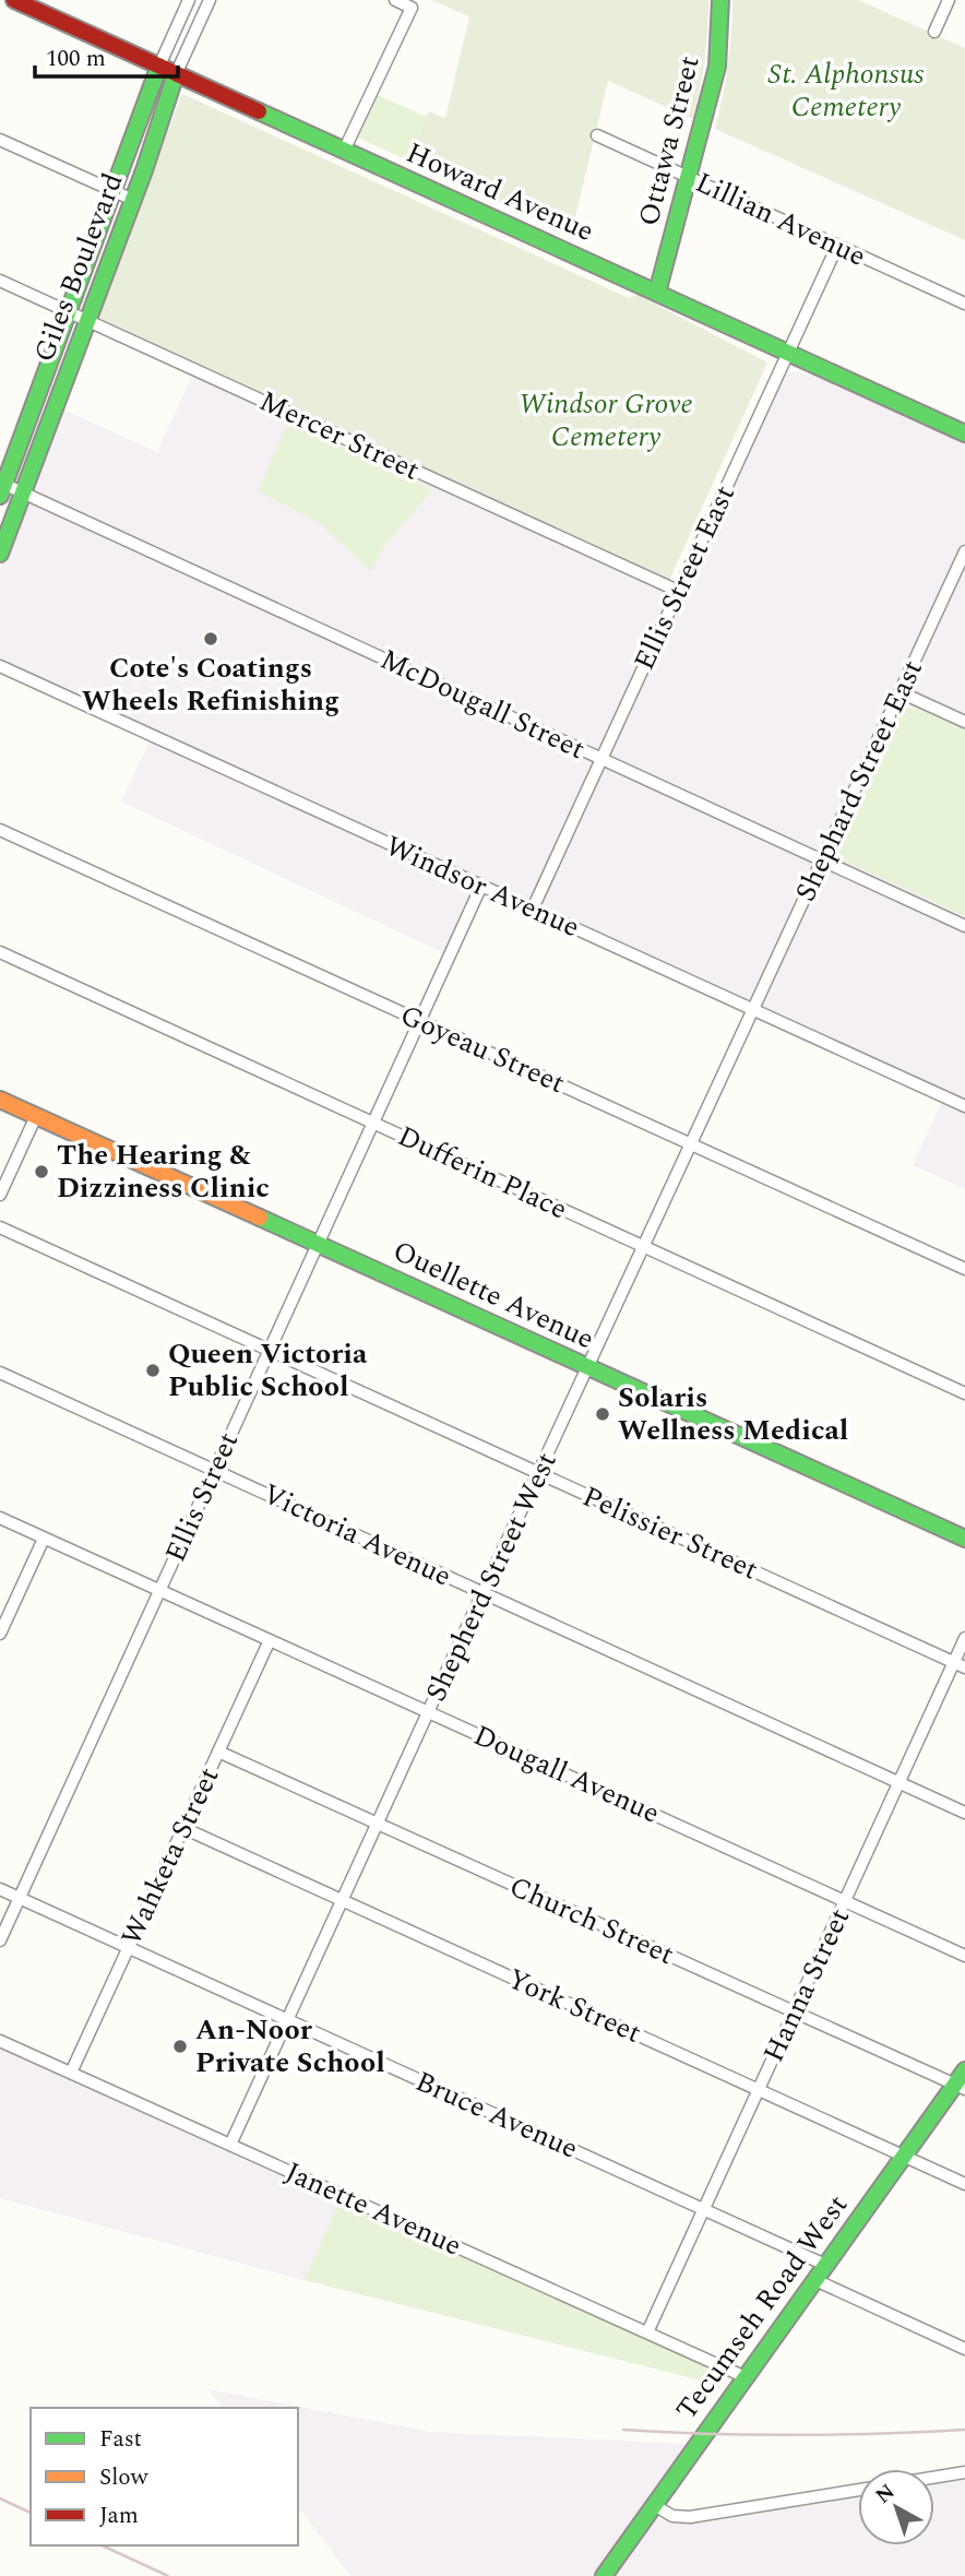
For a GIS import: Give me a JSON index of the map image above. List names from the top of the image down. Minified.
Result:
{"streets":{"main road":["Ottawa Street","Howard Avenue","Giles Boulevard","Ouellette Avenue","Tecumseh Road West"],"street":["Lillian Avenue","Mercer Street","Ellis Street East","McDougall Street","Shephard Street East","Windsor Avenue","Goyeau Street","Dufferin Place","Ellis Street","Pelissier Street","Victoria Avenue","Shepherd Street West","Dougall Avenue","Wahketa Street","Church Street","Hanna Street","York Street","Bruce Avenue","Janette Avenue"]},"crossings":[["Ottawa Street","Howard Avenue"],["Ottawa Street","Lillian Avenue"],["Howard Avenue","Giles Boulevard"],["Howard Avenue","Ellis Street East"],["Lillian Avenue","Ellis Street East"],["Giles Boulevard","Mercer Street"],["Giles Boulevard","McDougall Street"],["Mercer Street","Ellis Street East"],["Ellis Street East","McDougall Street"],["Ellis Street East","Windsor Avenue"],["McDougall Street","Shephard Street East"],["Shephard Street East","Windsor Avenue"],["Shephard Street East","Shepherd Street West"],["Windsor Avenue","Ellis Street"],["Windsor Avenue","Shepherd Street West"],["Goyeau Street","Ellis Street"],["Goyeau Street","Shepherd Street West"],["Dufferin Place","Ellis Street"],["Dufferin Place","Shepherd Street West"],["Ouellette Avenue","Ellis Street"],["Ouellette Avenue","Shepherd Street West"],["Ellis Street","Pelissier Street"],["Ellis Street","Victoria Avenue"],["Ellis Street","Dougall Avenue"],["Ellis Street","Bruce Avenue"],["Pelissier Street","Shepherd Street West"],["Pelissier Street","Hanna Street"],["Victoria Avenue","Shepherd Street West"],["Victoria Avenue","Hanna Street"],["Shepherd Street West","Dougall Avenue"],["Shepherd Street West","Church Street"],["Shepherd Street West","York Street"],["Shepherd Street West","Bruce Avenue"],["Shepherd Street West","Janette Avenue"],["Dougall Avenue","Wahketa Street"],["Dougall Avenue","Hanna Street"],["Wahketa Street","Church Street"],["Wahketa Street","York Street"],["Wahketa Street","Bruce Avenue"],["Wahketa Street","Janette Avenue"],["Church Street","Hanna Street"],["Church Street","Tecumseh Road West"],["Hanna Street","York Street"],["Hanna Street","Bruce Avenue"],["Hanna Street","Janette Avenue"],["York Street","Tecumseh Road West"],["Bruce Avenue","Tecumseh Road West"],["Janette Avenue","Tecumseh Road West"]],"parks":["St. Alphonsus Cemetery","Windsor Grove Cemetery"],"places":["Cote's Coatings Wheels Refinishing","The Hearing & Dizziness Clinic","Queen Victoria Public School","Solaris Wellness Medical","An-Noor Private School"],"legend":["Fast","Slow","Jam"],"scale_bar":"100 m","north":"top left"}
